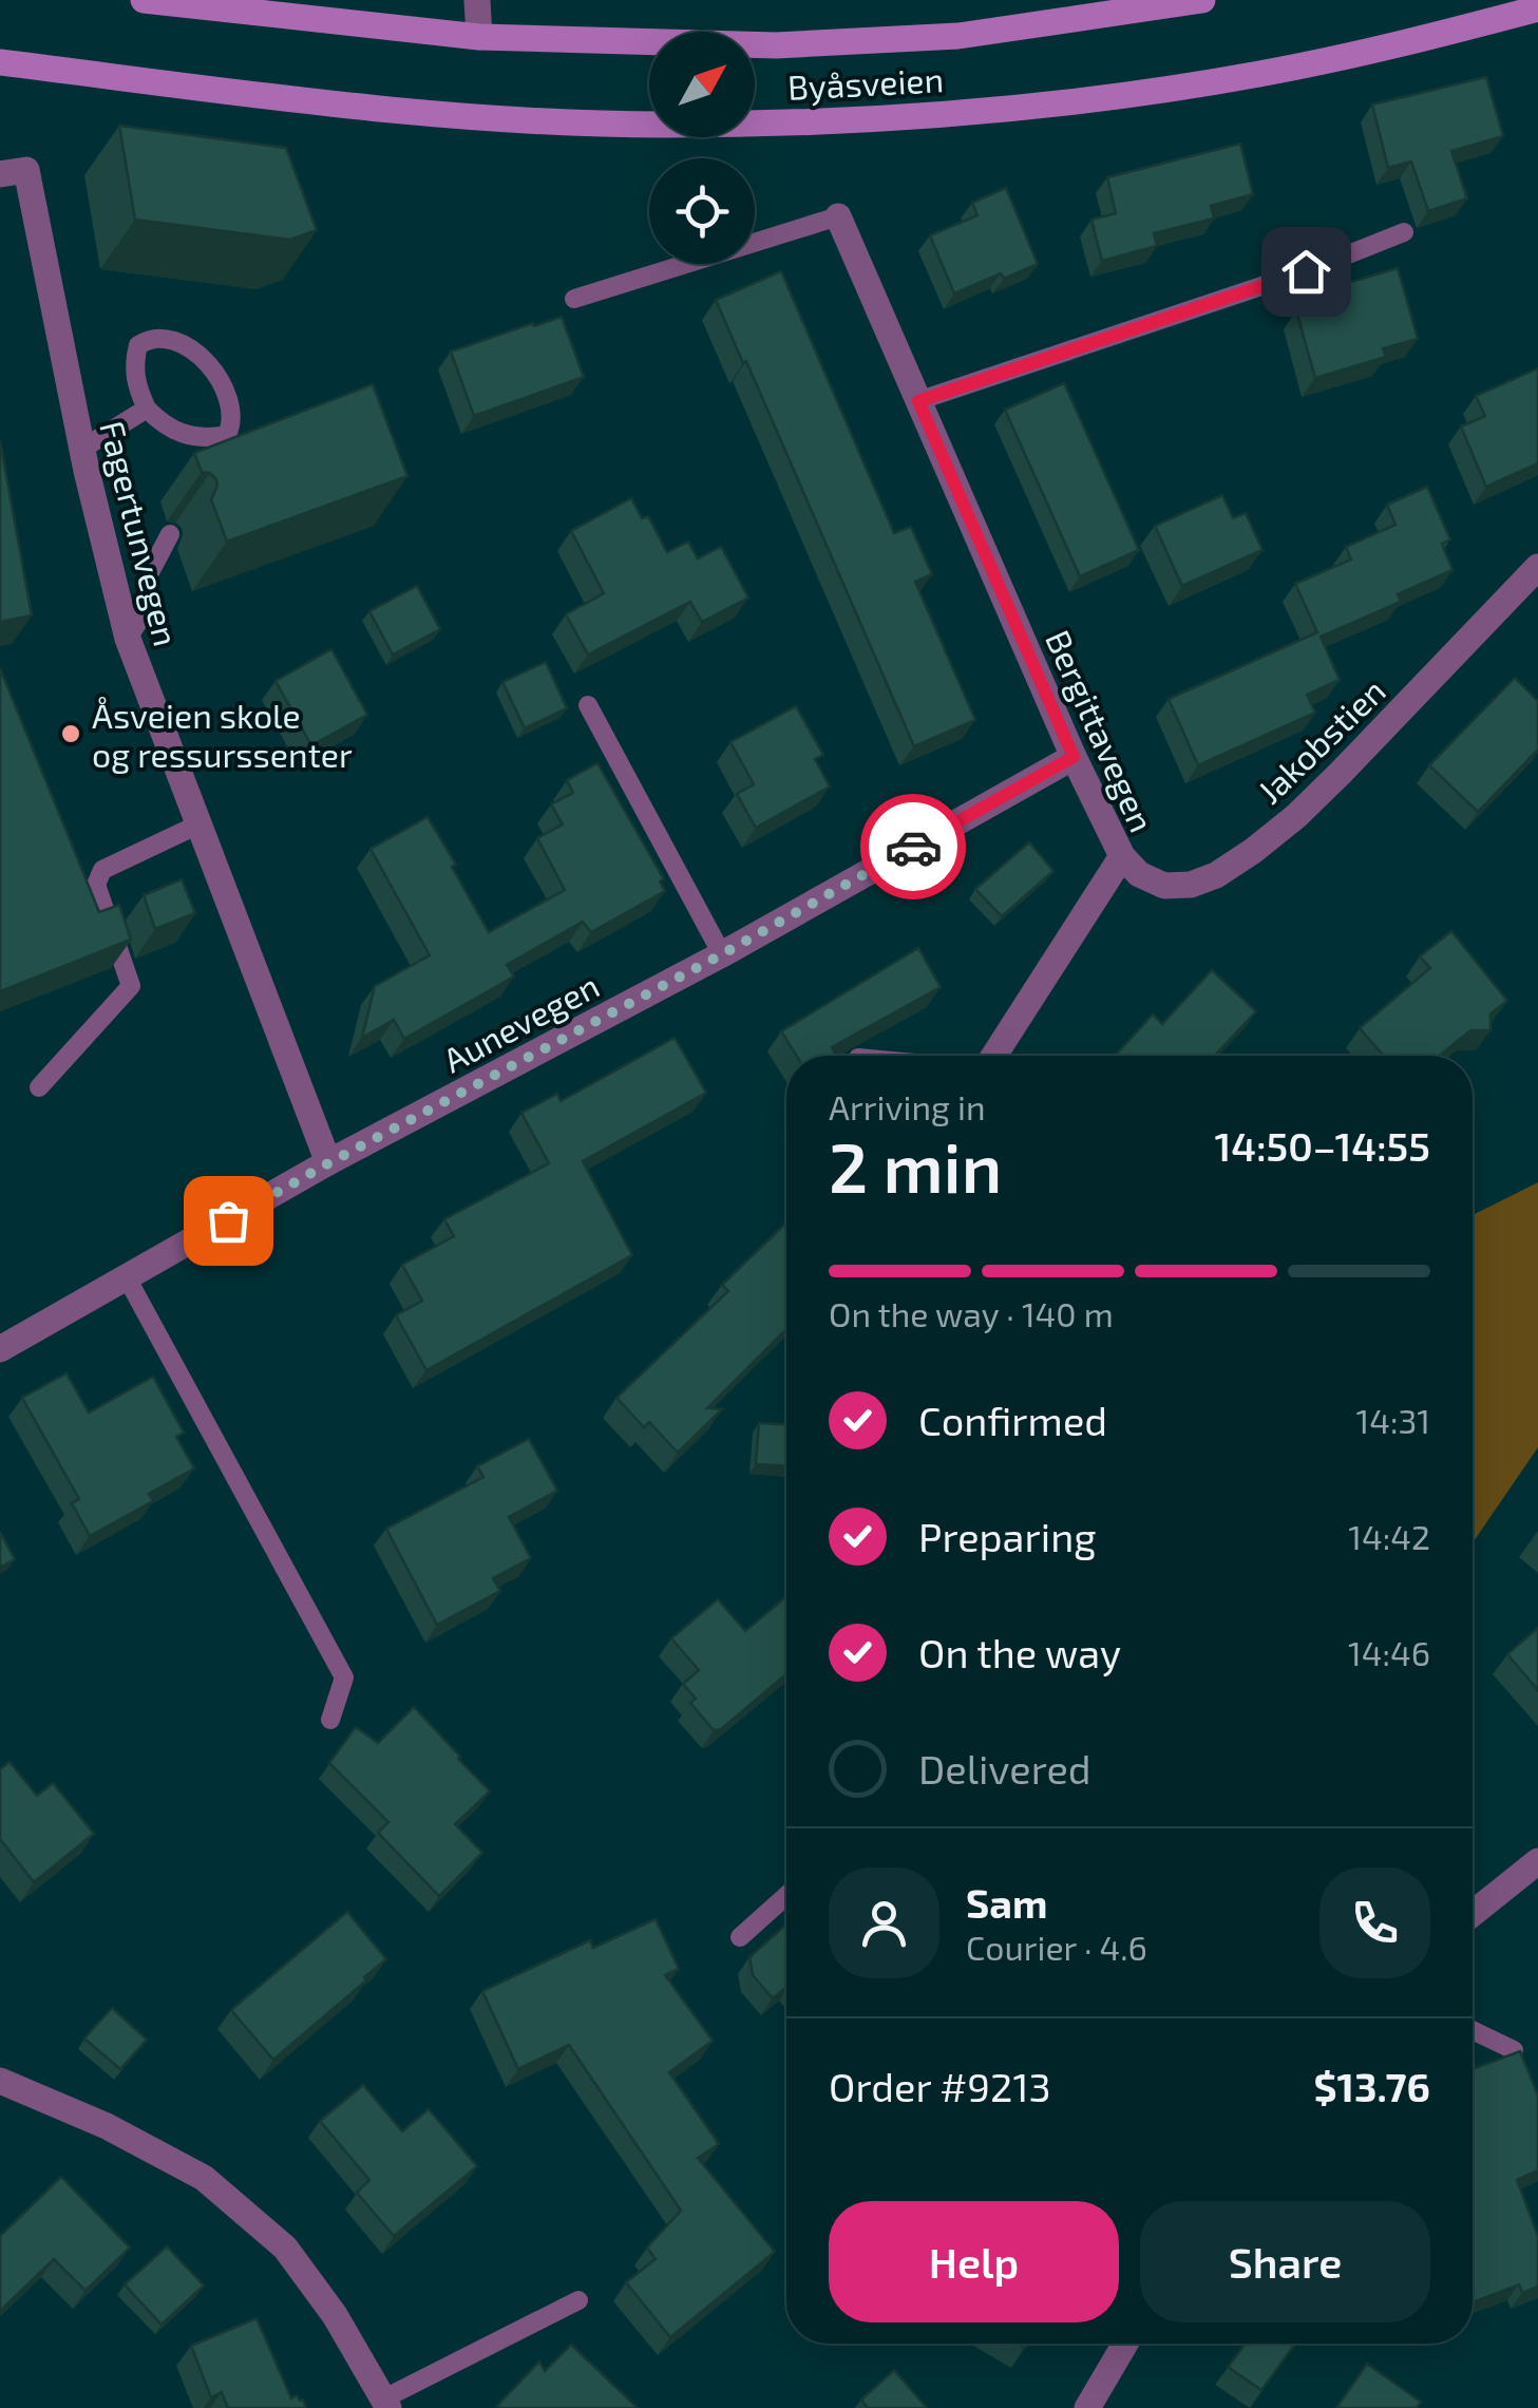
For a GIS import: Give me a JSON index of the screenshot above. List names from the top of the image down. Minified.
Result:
{"streets":{"main road":["Byåsveien"],"street":["Fagertunvegen","Bergittavegen","Jakobstien","Aunevegen"]},"crossings":[["Fagertunvegen","Aunevegen"],["Bergittavegen","Jakobstien"],["Bergittavegen","Aunevegen"]],"places":["Åsveien skole og ressurssenter"],"north":"top right","page":{"heading":["2 min","Arriving in","14:50–14:55"],"panel":["Sam","Courier · 4.6","Order #9213","$13.76"],"bar":"On the way · 140 m","list":[["Confirmed","14:31"],["Preparing","14:42"],["On the way","14:46"],"Delivered"],"buttons":["Help","Share"]}}
